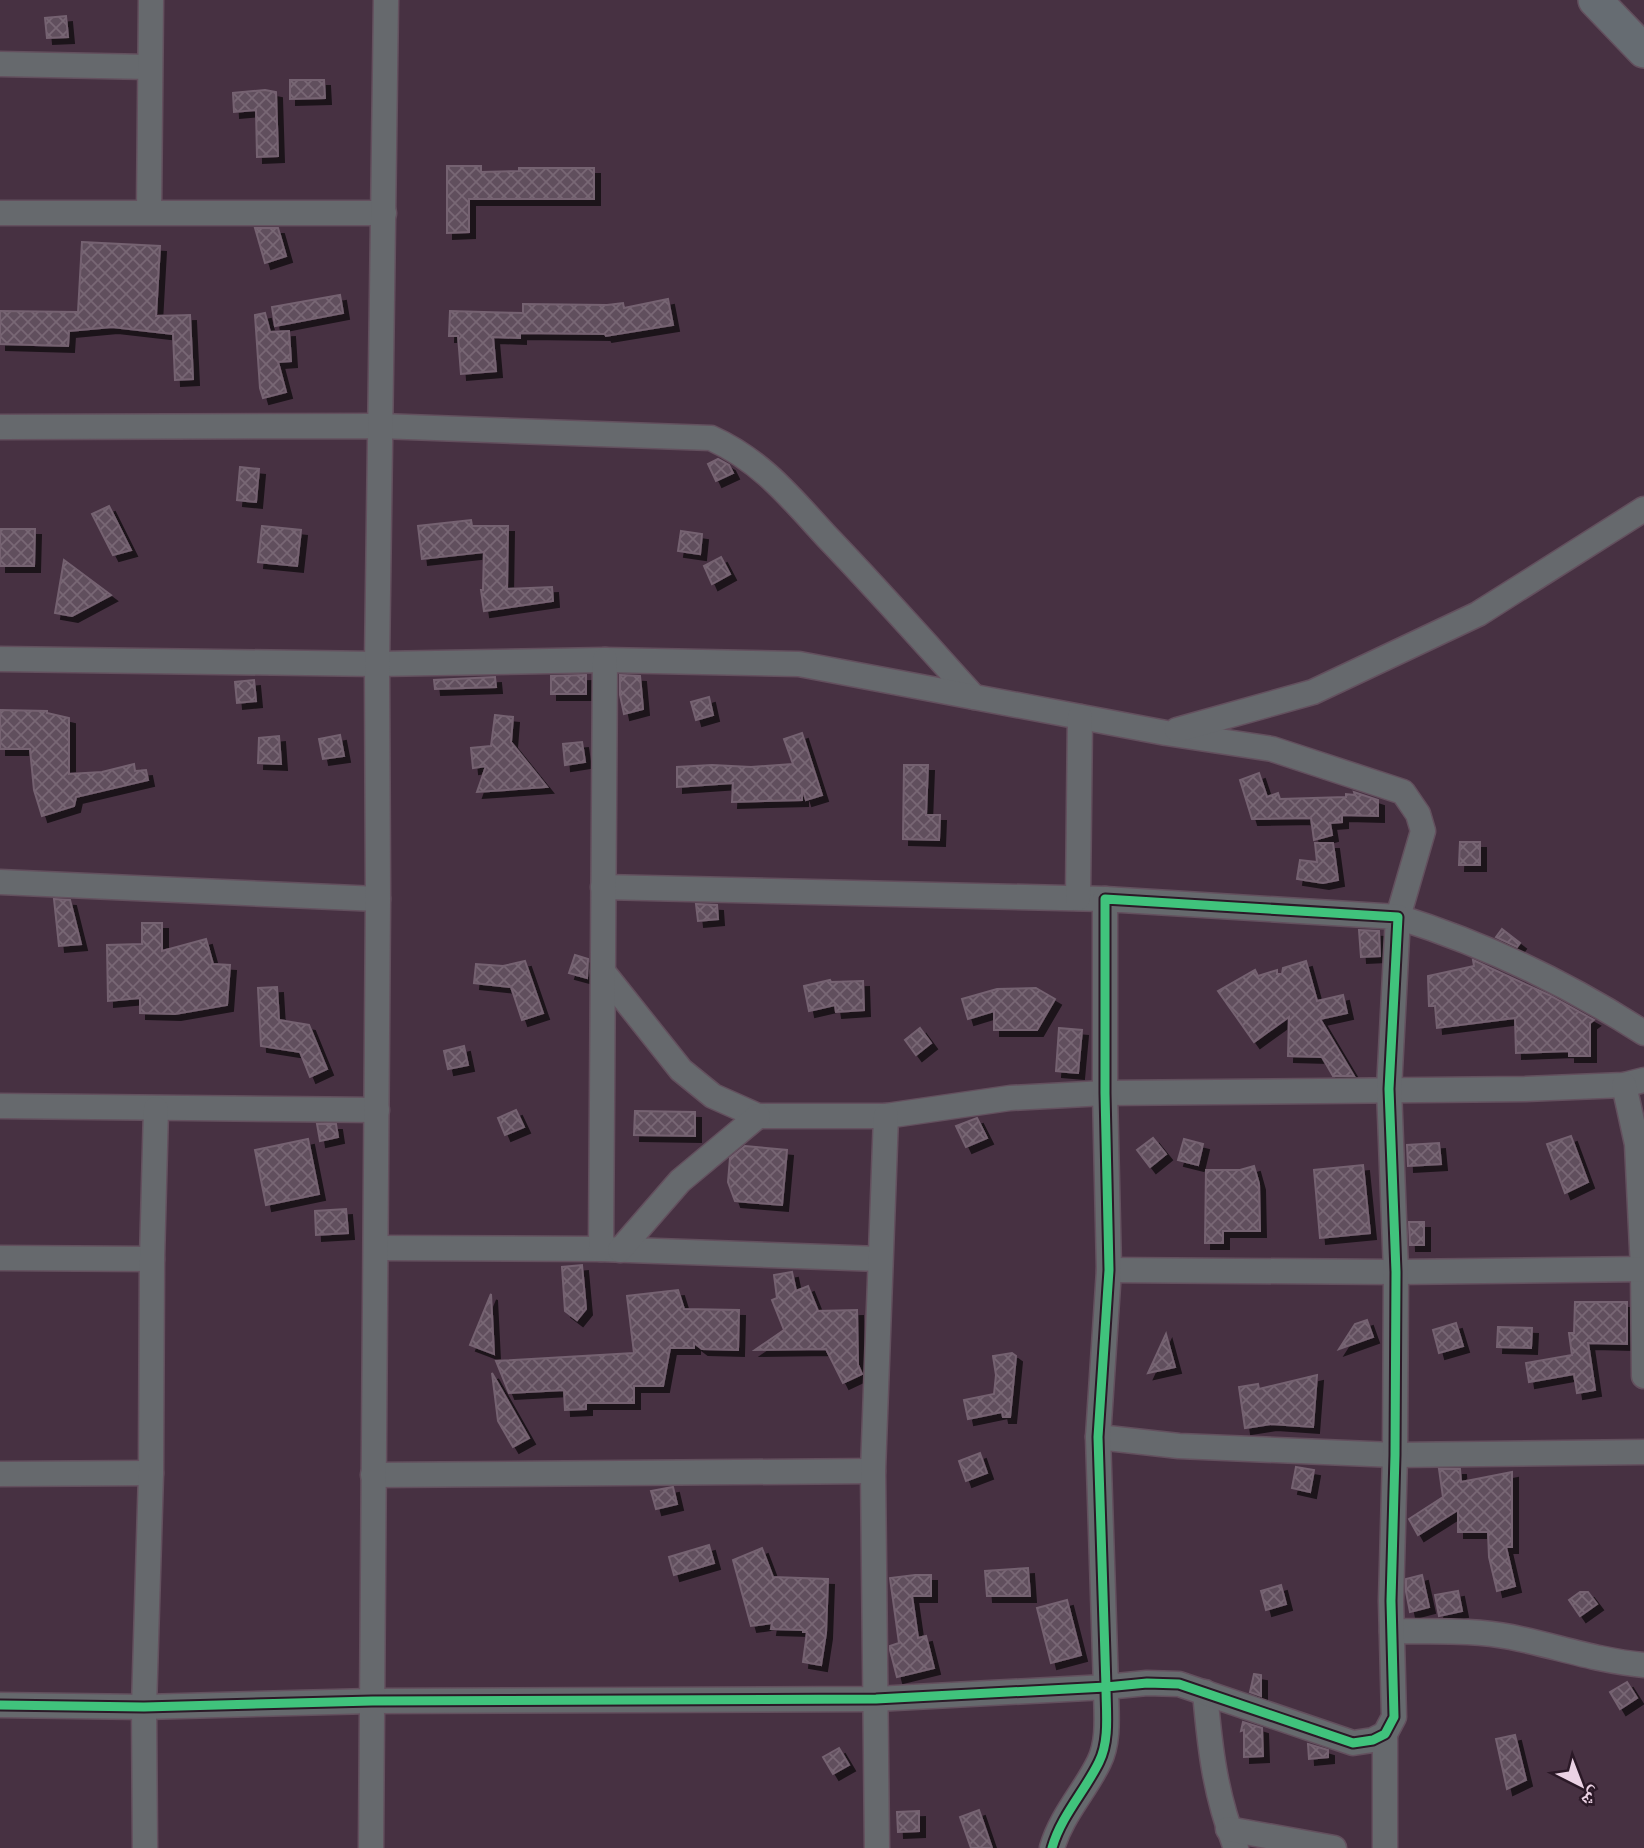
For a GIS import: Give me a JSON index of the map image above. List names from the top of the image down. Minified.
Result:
{"north":"bottom right"}
